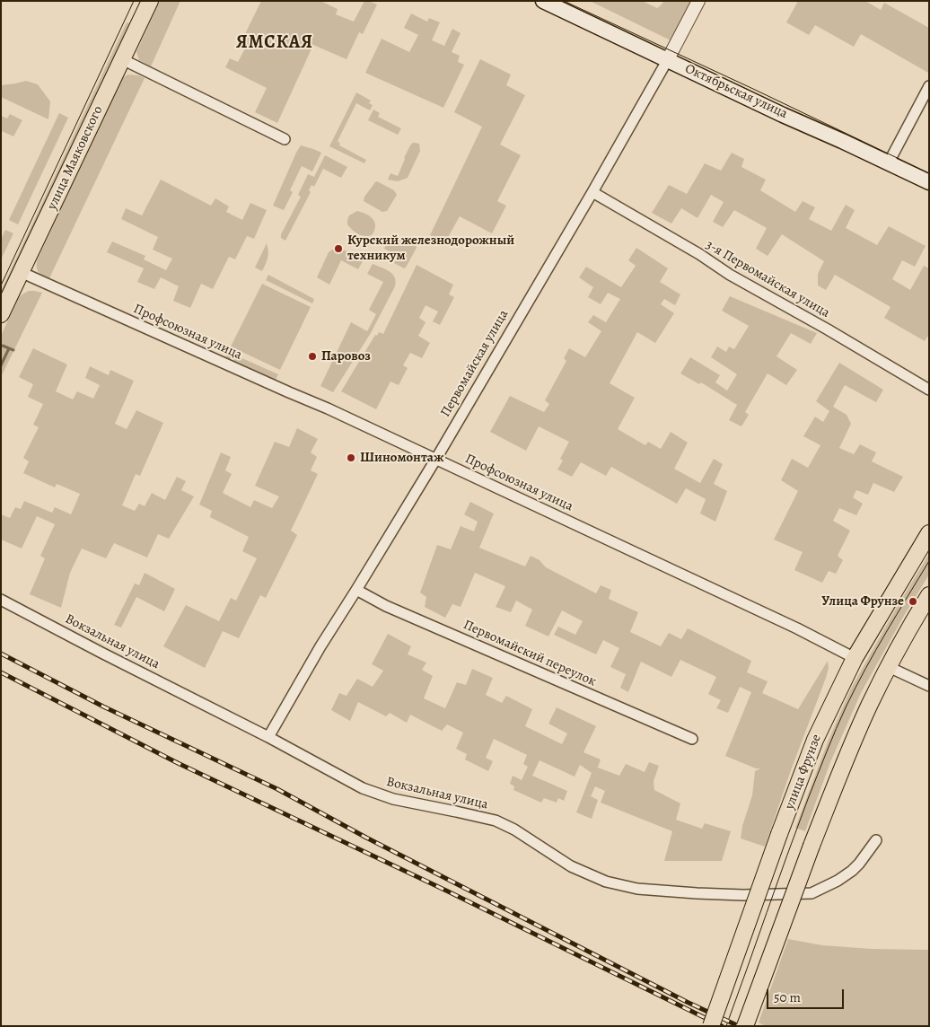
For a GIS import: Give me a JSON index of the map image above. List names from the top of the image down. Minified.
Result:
{"streets":{"main road":["Октябрьская улица","улица Маяковского","улица Фрунзе"],"street":["3-я Первомайская улица","Профсоюзная улица","Первомайская улица","Вокзальная улица","Первомайский переулок"]},"crossings":[["Октябрьская улица","Первомайская улица"],["улица Маяковского","Профсоюзная улица"],["3-я Первомайская улица","Первомайская улица"],["Профсоюзная улица","Первомайская улица"],["Профсоюзная улица","улица Фрунзе"],["Первомайская улица","Вокзальная улица"],["Первомайская улица","Первомайский переулок"]],"districts":["ЯМСКАЯ"],"places":["Курский железнодорожный техникум","Паровоз","Шиномонтаж","Улица Фрунзе"],"scale_bar":"50 m"}
